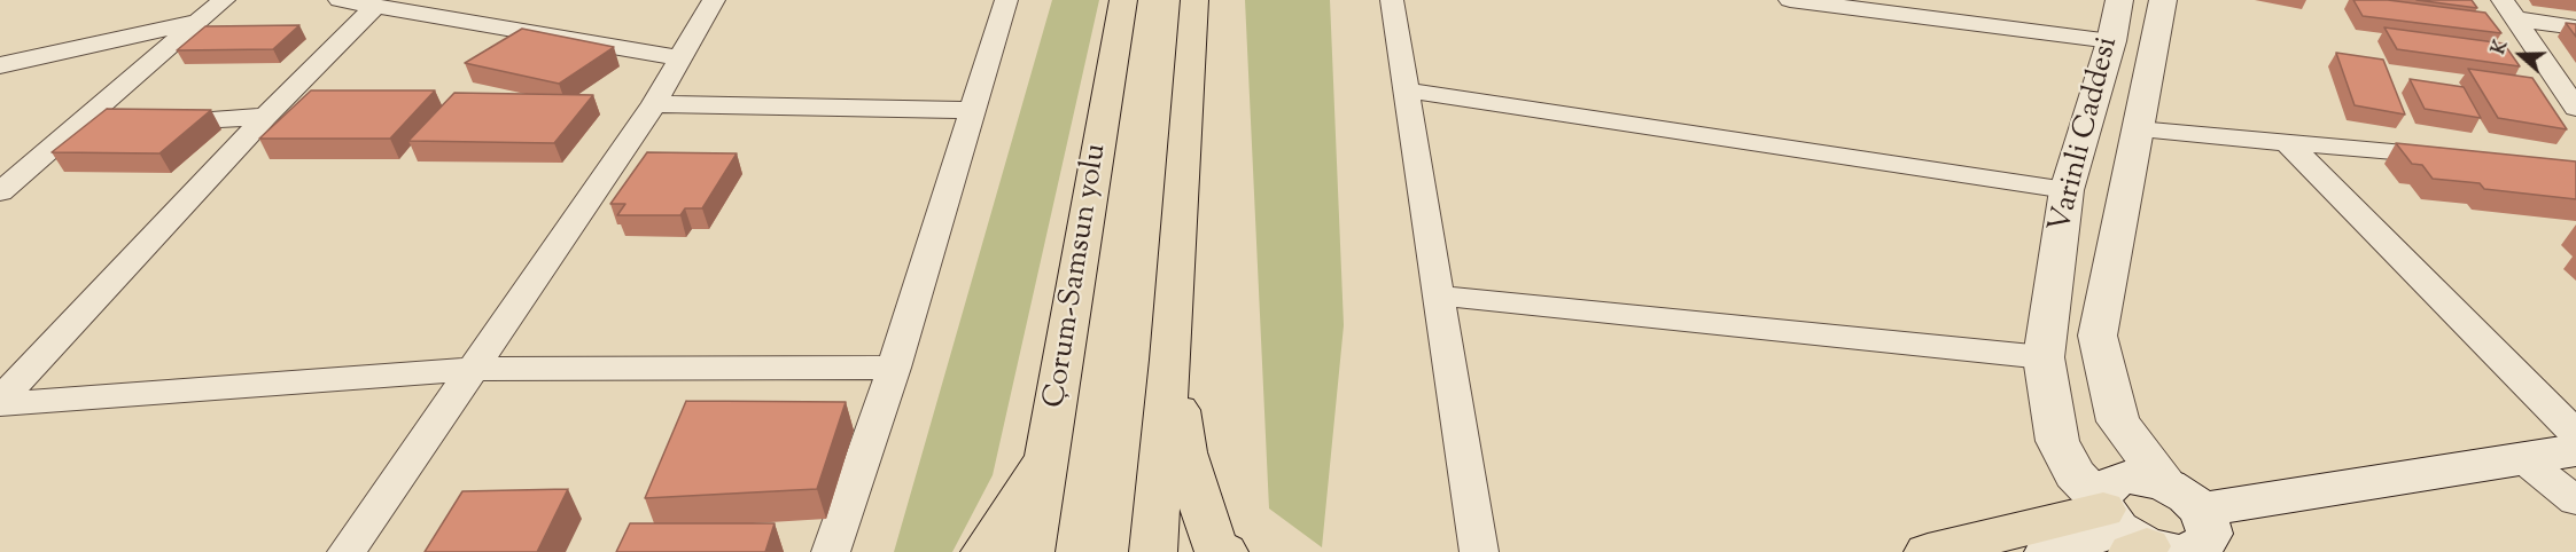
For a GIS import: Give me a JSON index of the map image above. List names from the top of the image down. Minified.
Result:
{"streets":{"highway":["Çorum-Samsun yolu"],"street":["Varinli Caddesi"]},"north":"left"}
